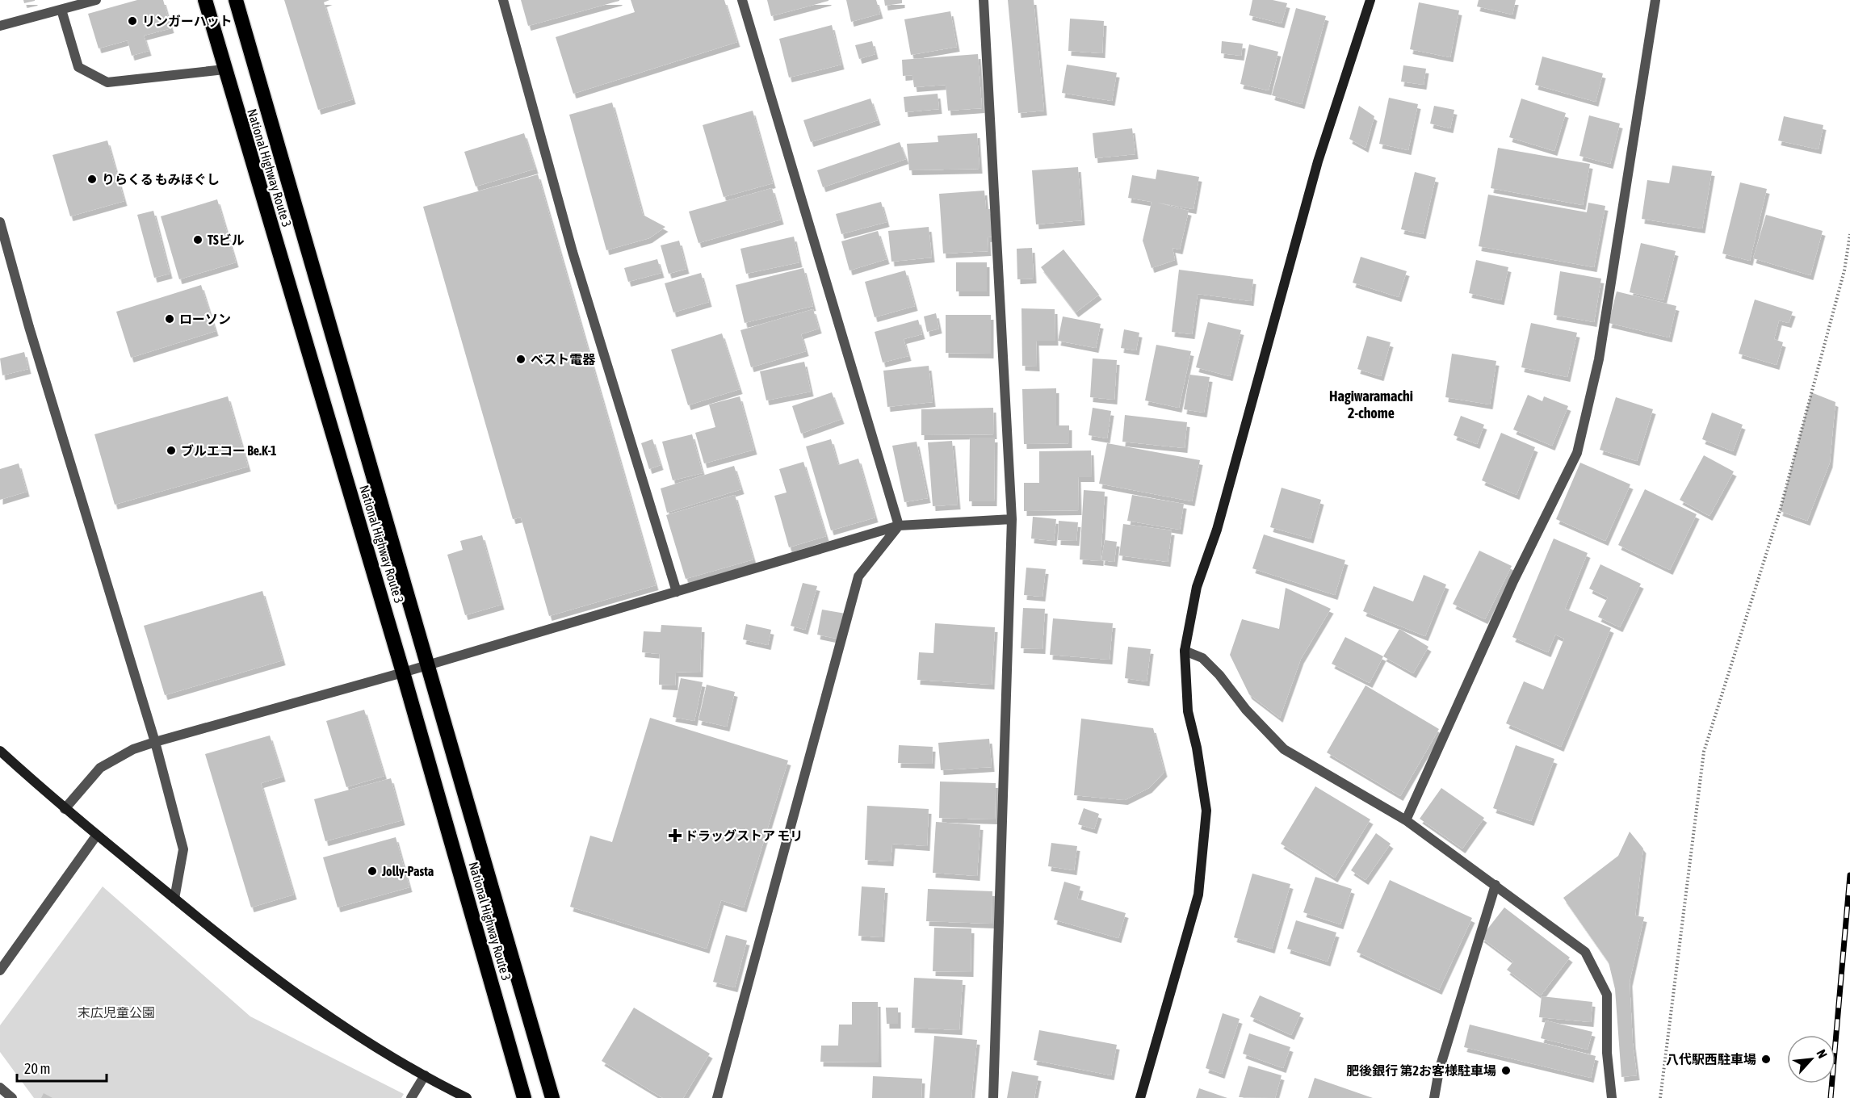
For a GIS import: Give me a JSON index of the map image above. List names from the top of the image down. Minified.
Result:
{"streets":{"highway":["National Highway Route 3"]},"districts":["Hagiwaramachi 2-chome"],"parks":["末広児童公園"],"places":{"other":["リンガーハット","りらくる もみほぐし","TSビル","ローソン","ベスト電器","ブルエコー Be.K-1","Jolly-Pasta","八代駅西駐車場","肥後銀行 第2お客様駐車場"],"health":["ドラッグストア モリ"]},"scale_bar":"20 m","north":"top right"}
